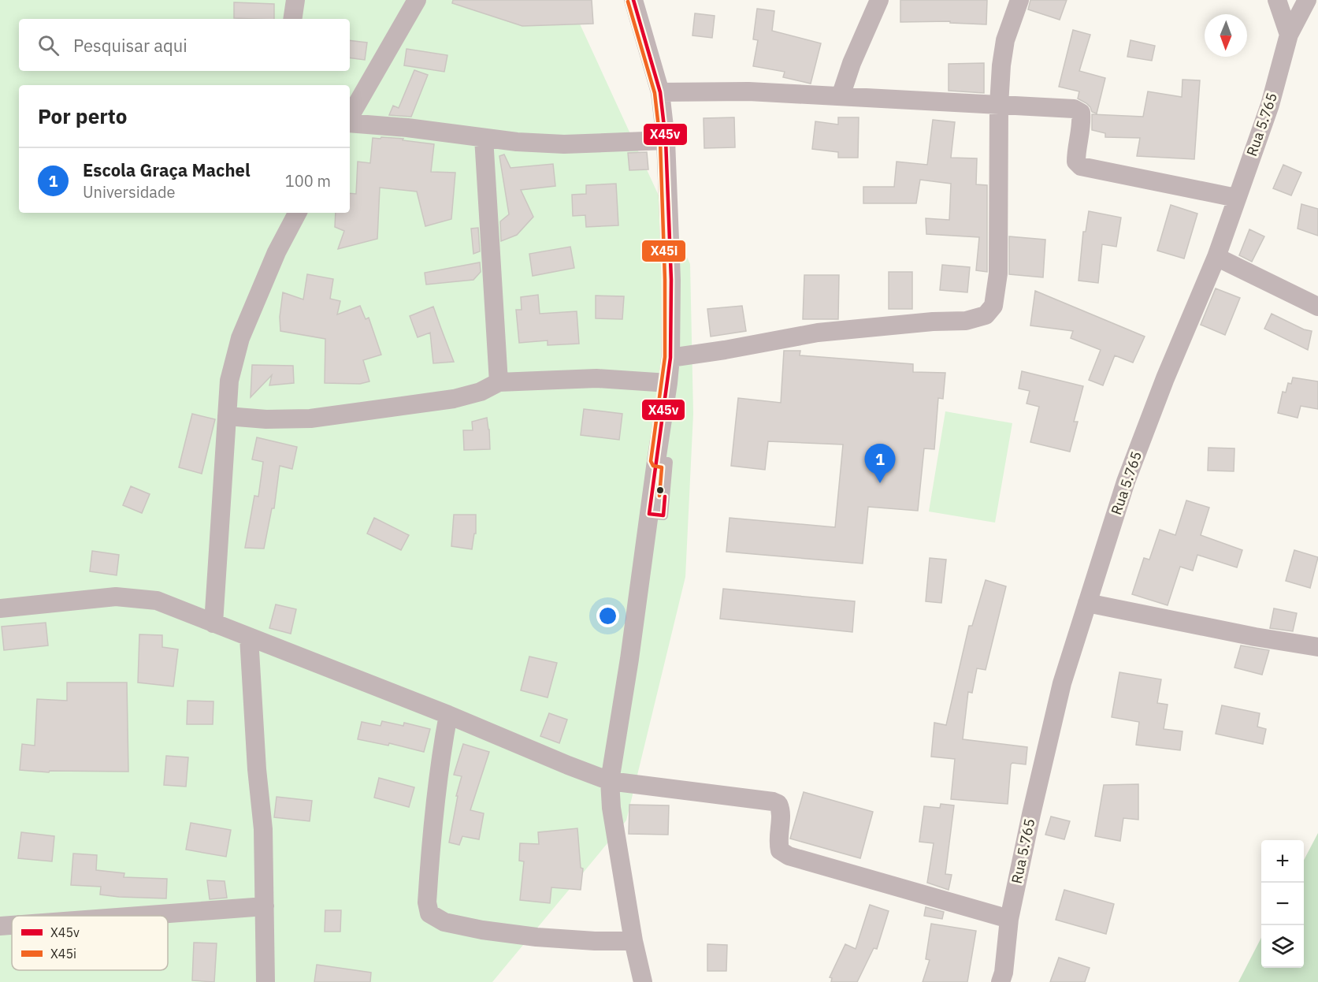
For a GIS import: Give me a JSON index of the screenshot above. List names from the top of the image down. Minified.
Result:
{"streets":{"street":["Rua 5.765"]},"lines":["transit line X45v","transit line X45i"],"legend":["X45v","X45i"],"north":"bottom","page":{"search":"Pesquisar aqui","heading":"Por perto","list":[{"mark":"1","name":"Escola Graça Machel","note":"Universidade","value":"100 m"}],"pins":"1","map_buttons":["+","−"]}}
